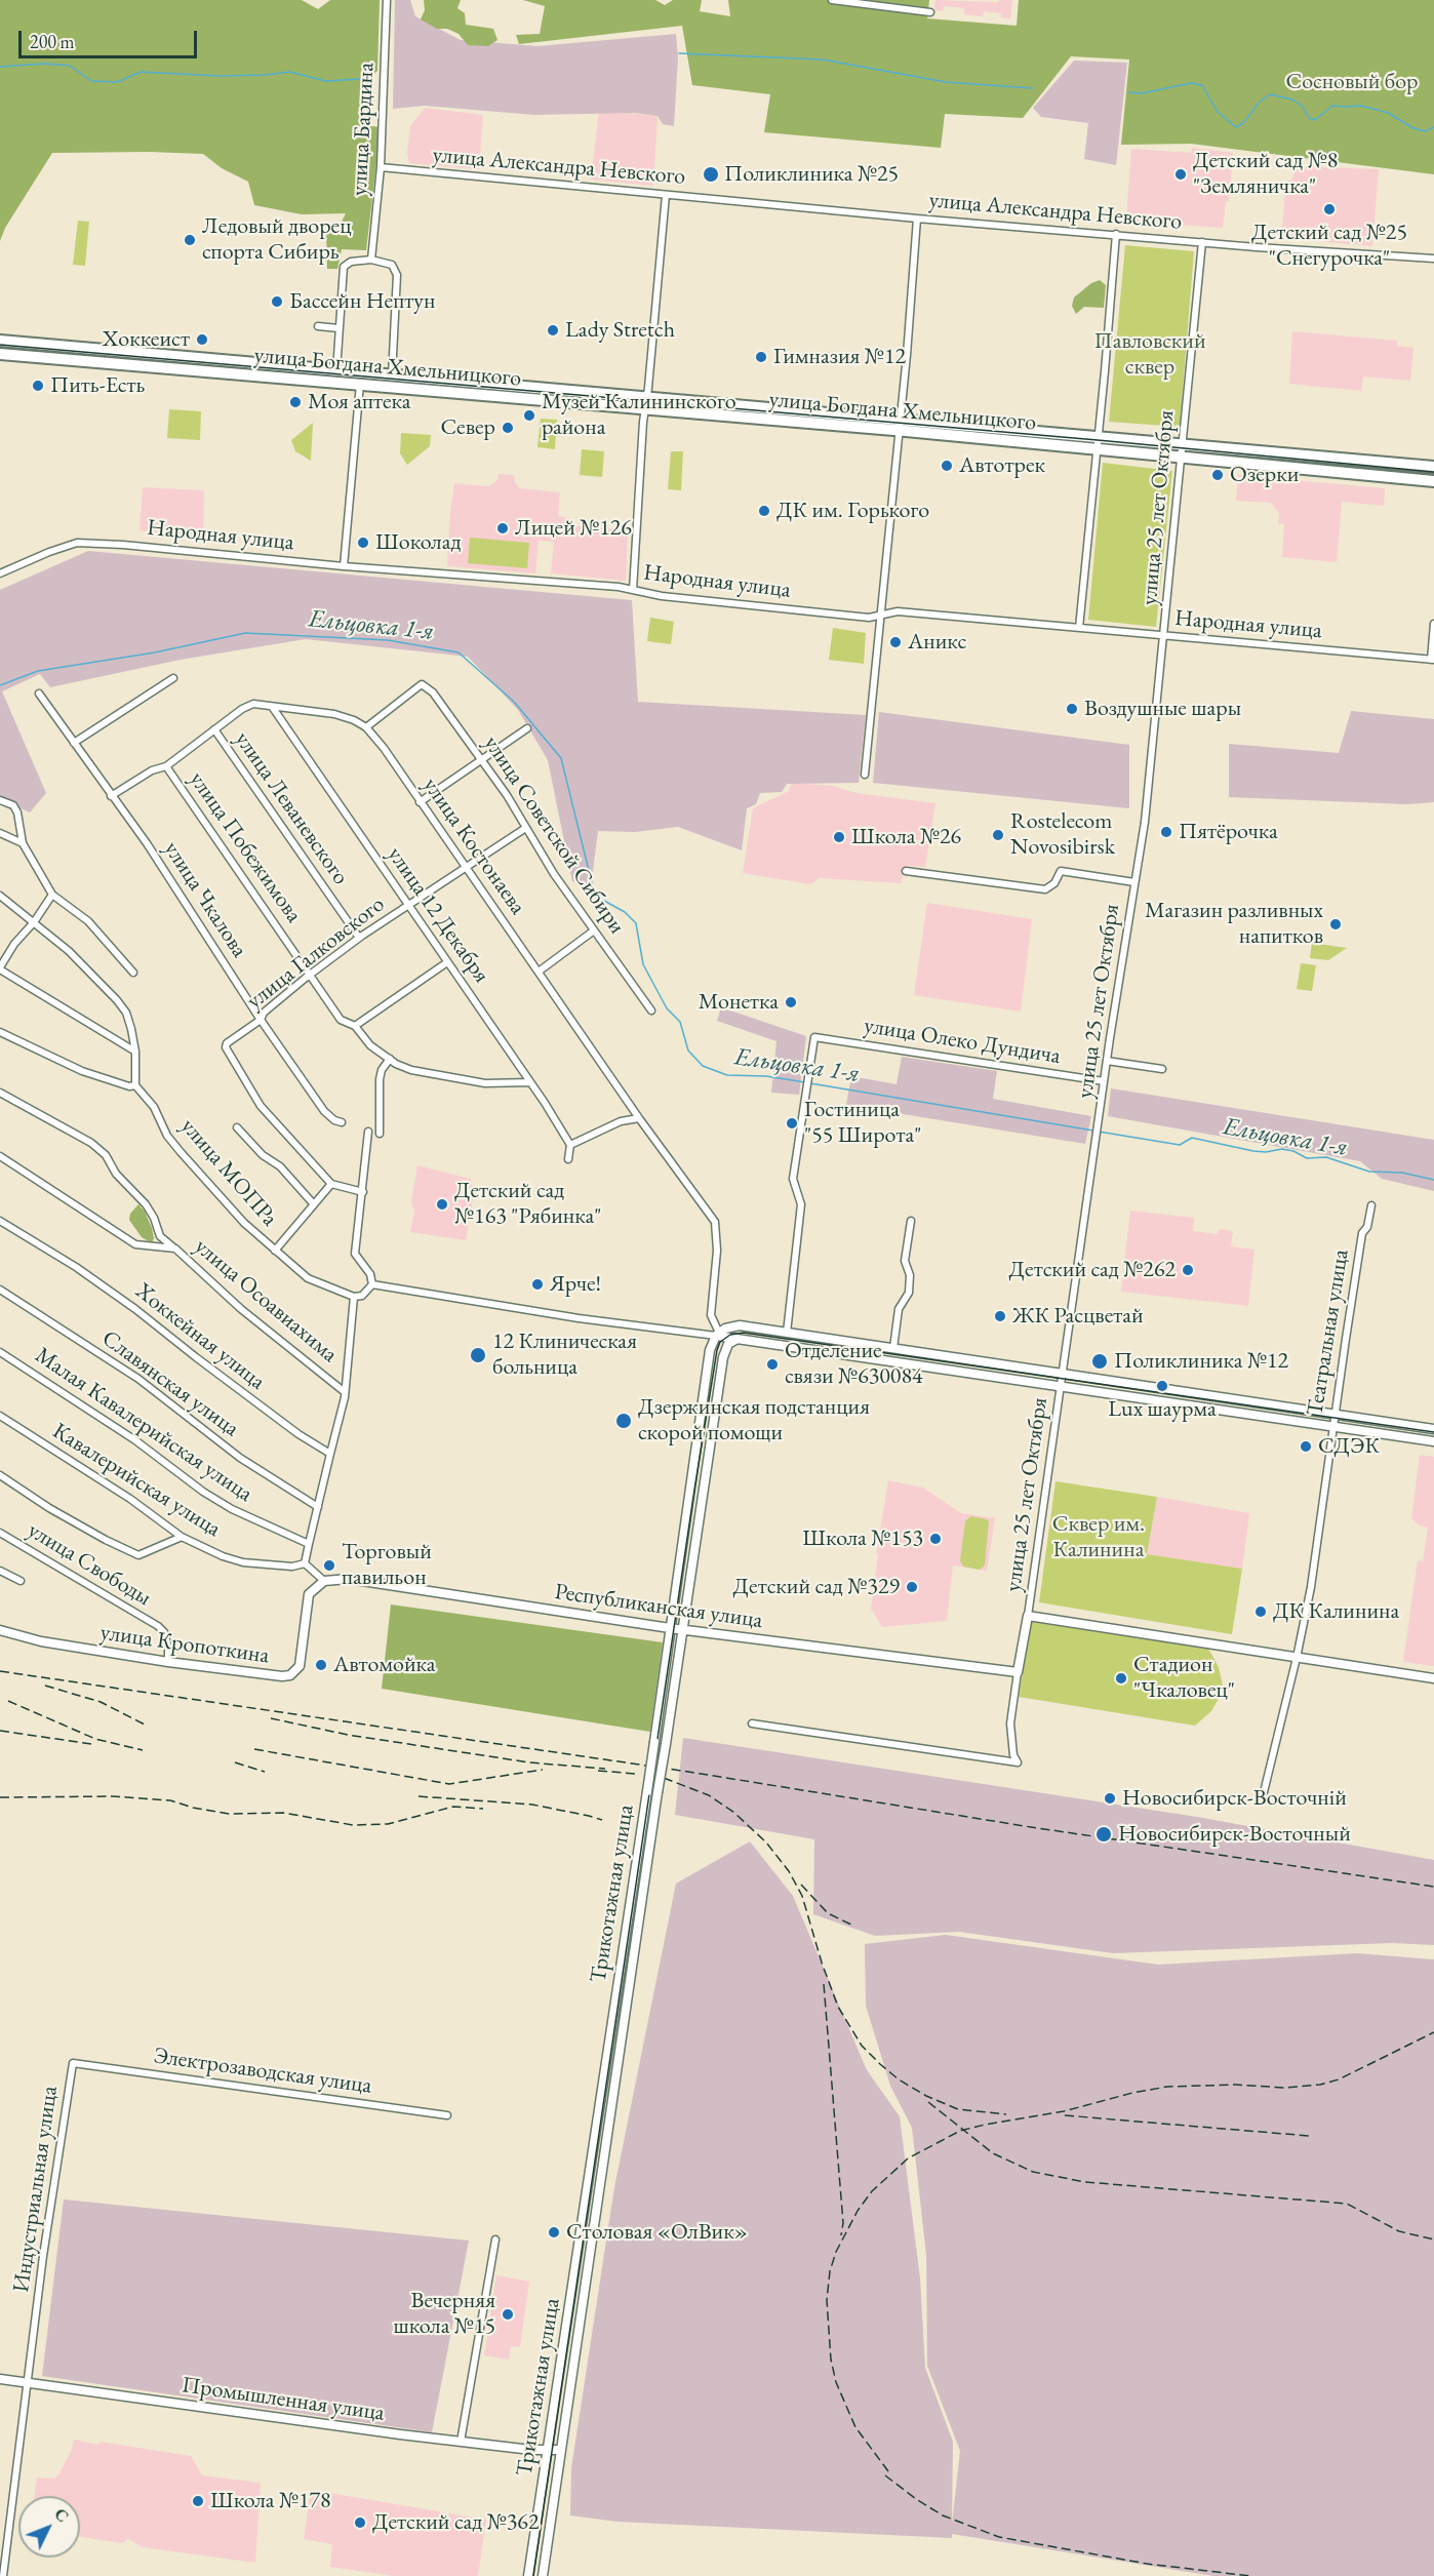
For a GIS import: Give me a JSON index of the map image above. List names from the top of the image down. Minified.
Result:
{"streets":{"highway":["улица Богдана Хмельницкого"],"main road":["улица 25 лет Октября","Республиканская улица","улица Кропоткина","Трикотажная улица","Промышленная улица"],"street":["улица Бардина","улица Александра Невского","Народная улица","улица Леваневского","улица Советской Сибири","улица Костонаева","улица Побежимова","улица Чкалова","улица 12 Декабря","улица Галковского","улица Олеко Дундича","улица МОПРа","улица Осоавиахима","Театральная улица","Хоккейная улица","Славянская улица","Малая Кавалерийская улица","Кавалерийская улица","улица Свободы","Электрозаводская улица","Индустриальная улица"]},"crossings":[["улица Бардина","улица Александра Невского"],["улица Александра Невского","улица 25 лет Октября"],["улица Богдана Хмельницкого","улица 25 лет Октября"],["улица 25 лет Октября","Народная улица"],["улица 25 лет Октября","улица Олеко Дундича"],["улица 25 лет Октября","Республиканская улица"],["улица Леваневского","улица Костонаева"],["улица Леваневского","улица Галковского"],["улица Советской Сибири","улица Костонаева"],["улица Советской Сибири","улица Галковского"],["улица Костонаева","улица Побежимова"],["улица Костонаева","улица Чкалова"],["улица Костонаева","улица 12 Декабря"],["улица Костонаева","улица Галковского"],["улица Костонаева","Трикотажная улица"],["улица Побежимова","улица 12 Декабря"],["улица Побежимова","улица Галковского"],["улица Чкалова","улица Галковского"],["улица 12 Декабря","улица Галковского"],["улица Галковского","улица МОПРа"],["улица Свободы","улица Кропоткина"],["Республиканская улица","улица Кропоткина"],["Республиканская улица","Трикотажная улица"],["Трикотажная улица","Промышленная улица"],["Электрозаводская улица","Индустриальная улица"],["Индустриальная улица","Промышленная улица"]],"water":["Ельцовка 1-я"],"parks":["Сосновый бор","Павловский сквер","Сквер им. Калинина"],"places":["Поликлиника №25","Детский сад №8 \"Земляничка\"","Детский сад №25 \"Снегурочка\"","Ледовый дворец спорта Сибирь","Бассейн Нептун","Lady Stretch","Хоккеист","Гимназия №12","Пить-Есть","Моя аптека","Музей Калининского района","Север","Автотрек","Озерки","ДК им. Горького","Лицей №126","Шоколад","Аникс","Воздушные шары","Пятёрочка","Rostelecom Novosibirsk","Школа №26","Магазин разливных напитков","Монетка","Гостиница \"55 Широта\"","Детский сад №163 \"Рябинка\"","Детский сад №262","Ярче!","ЖК Расцветай","12 Клиническая больница","Поликлиника №12","Отделение связи №630084","Lux шаурма","Дзержинская подстанция скорой помощи","СДЭК","Школа №153","Торговый павильон","Детский сад №329","ДК Калинина","Автомойка","Стадион \"Чкаловец\"","Новосибирск-Восточній","Новосибирск-Восточный","Столовая «ОлВик»","Вечерняя школа №15","Школа №178","Детский сад №362"],"scale_bar":"200 m","north":"top right"}
